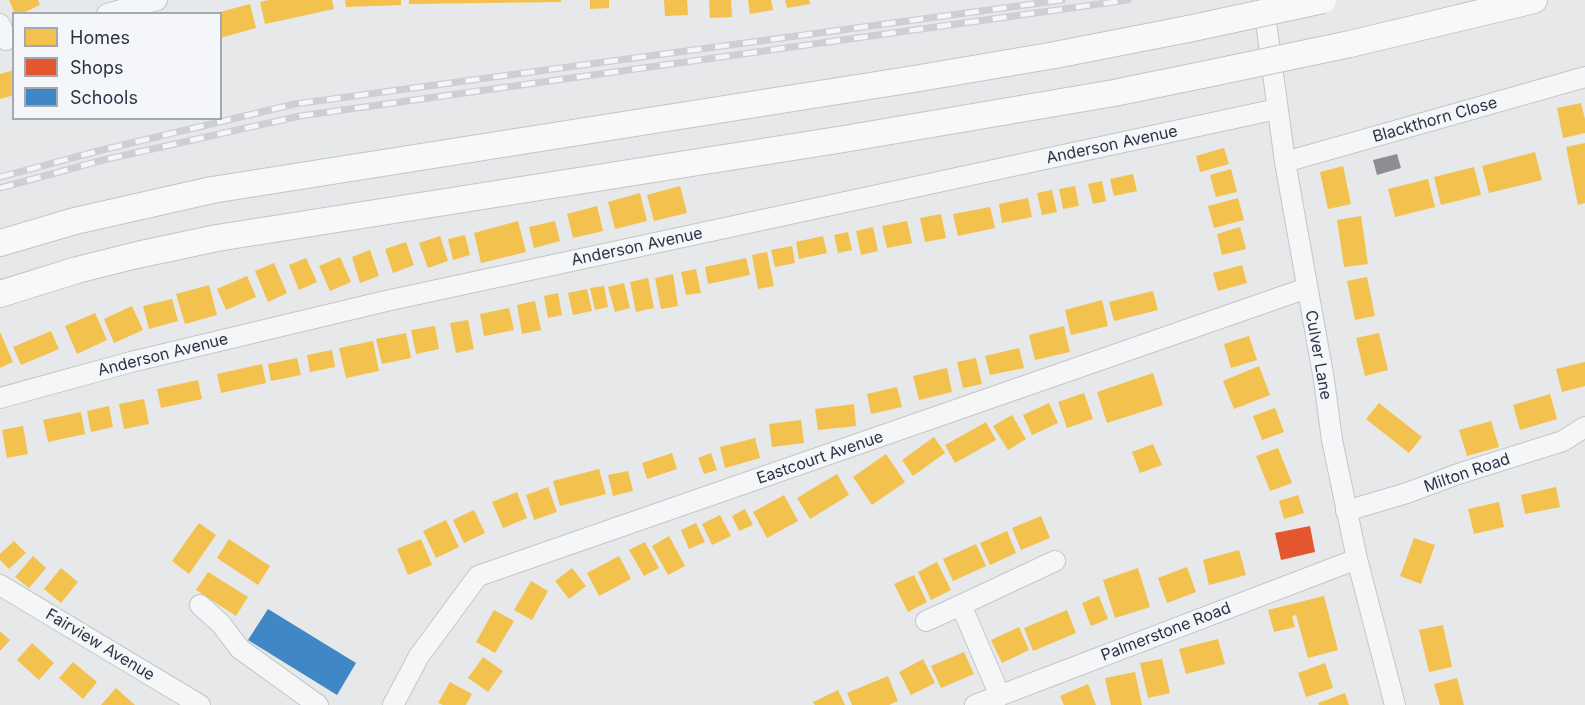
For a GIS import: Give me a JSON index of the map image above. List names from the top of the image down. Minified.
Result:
{"streets":{"street":["Blackthorn Close","Anderson Avenue","Culver Lane","Eastcourt Avenue","Milton Road","Palmerstone Road","Fairview Avenue"]},"crossings":[["Blackthorn Close","Culver Lane"],["Anderson Avenue","Culver Lane"],["Culver Lane","Eastcourt Avenue"],["Culver Lane","Milton Road"],["Culver Lane","Palmerstone Road"]],"legend":["Homes","Shops","Schools"]}
